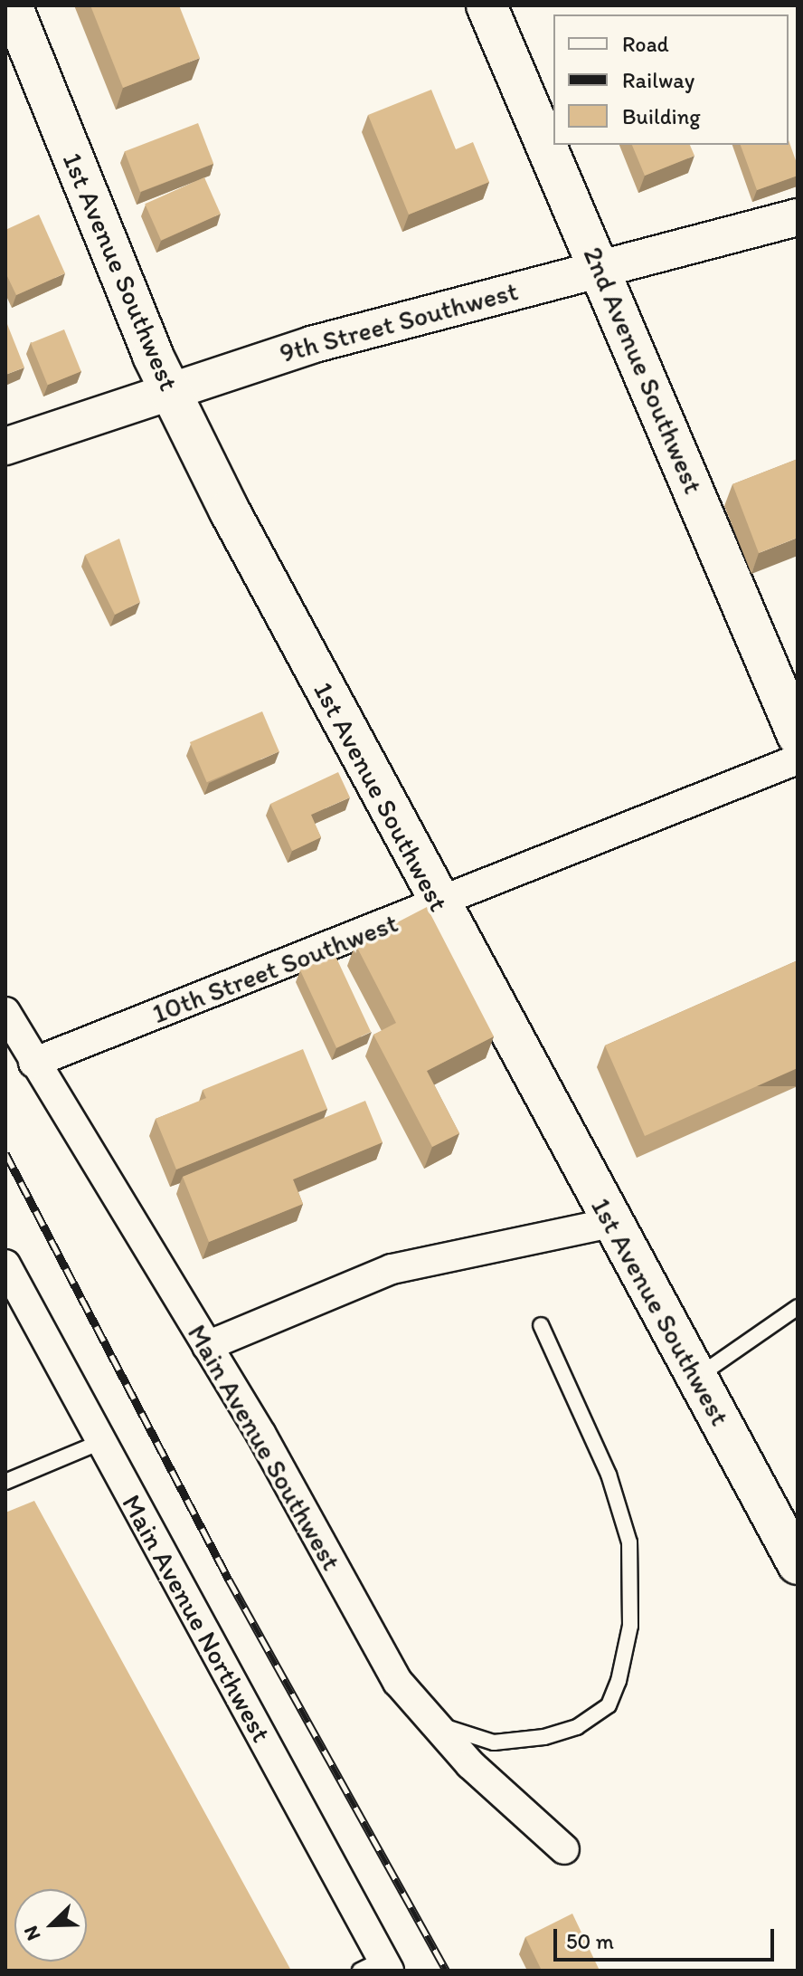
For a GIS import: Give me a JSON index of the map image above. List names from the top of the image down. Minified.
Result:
{"streets":{"main road":["1st Avenue Southwest","2nd Avenue Southwest"],"street":["9th Street Southwest","10th Street Southwest","Main Avenue Southwest","Main Avenue Northwest"]},"crossings":[["1st Avenue Southwest","9th Street Southwest"],["1st Avenue Southwest","10th Street Southwest"],["9th Street Southwest","2nd Avenue Southwest"],["10th Street Southwest","Main Avenue Southwest"]],"legend":["Road","Railway","Building"],"scale_bar":"50 m","north":"bottom left"}
